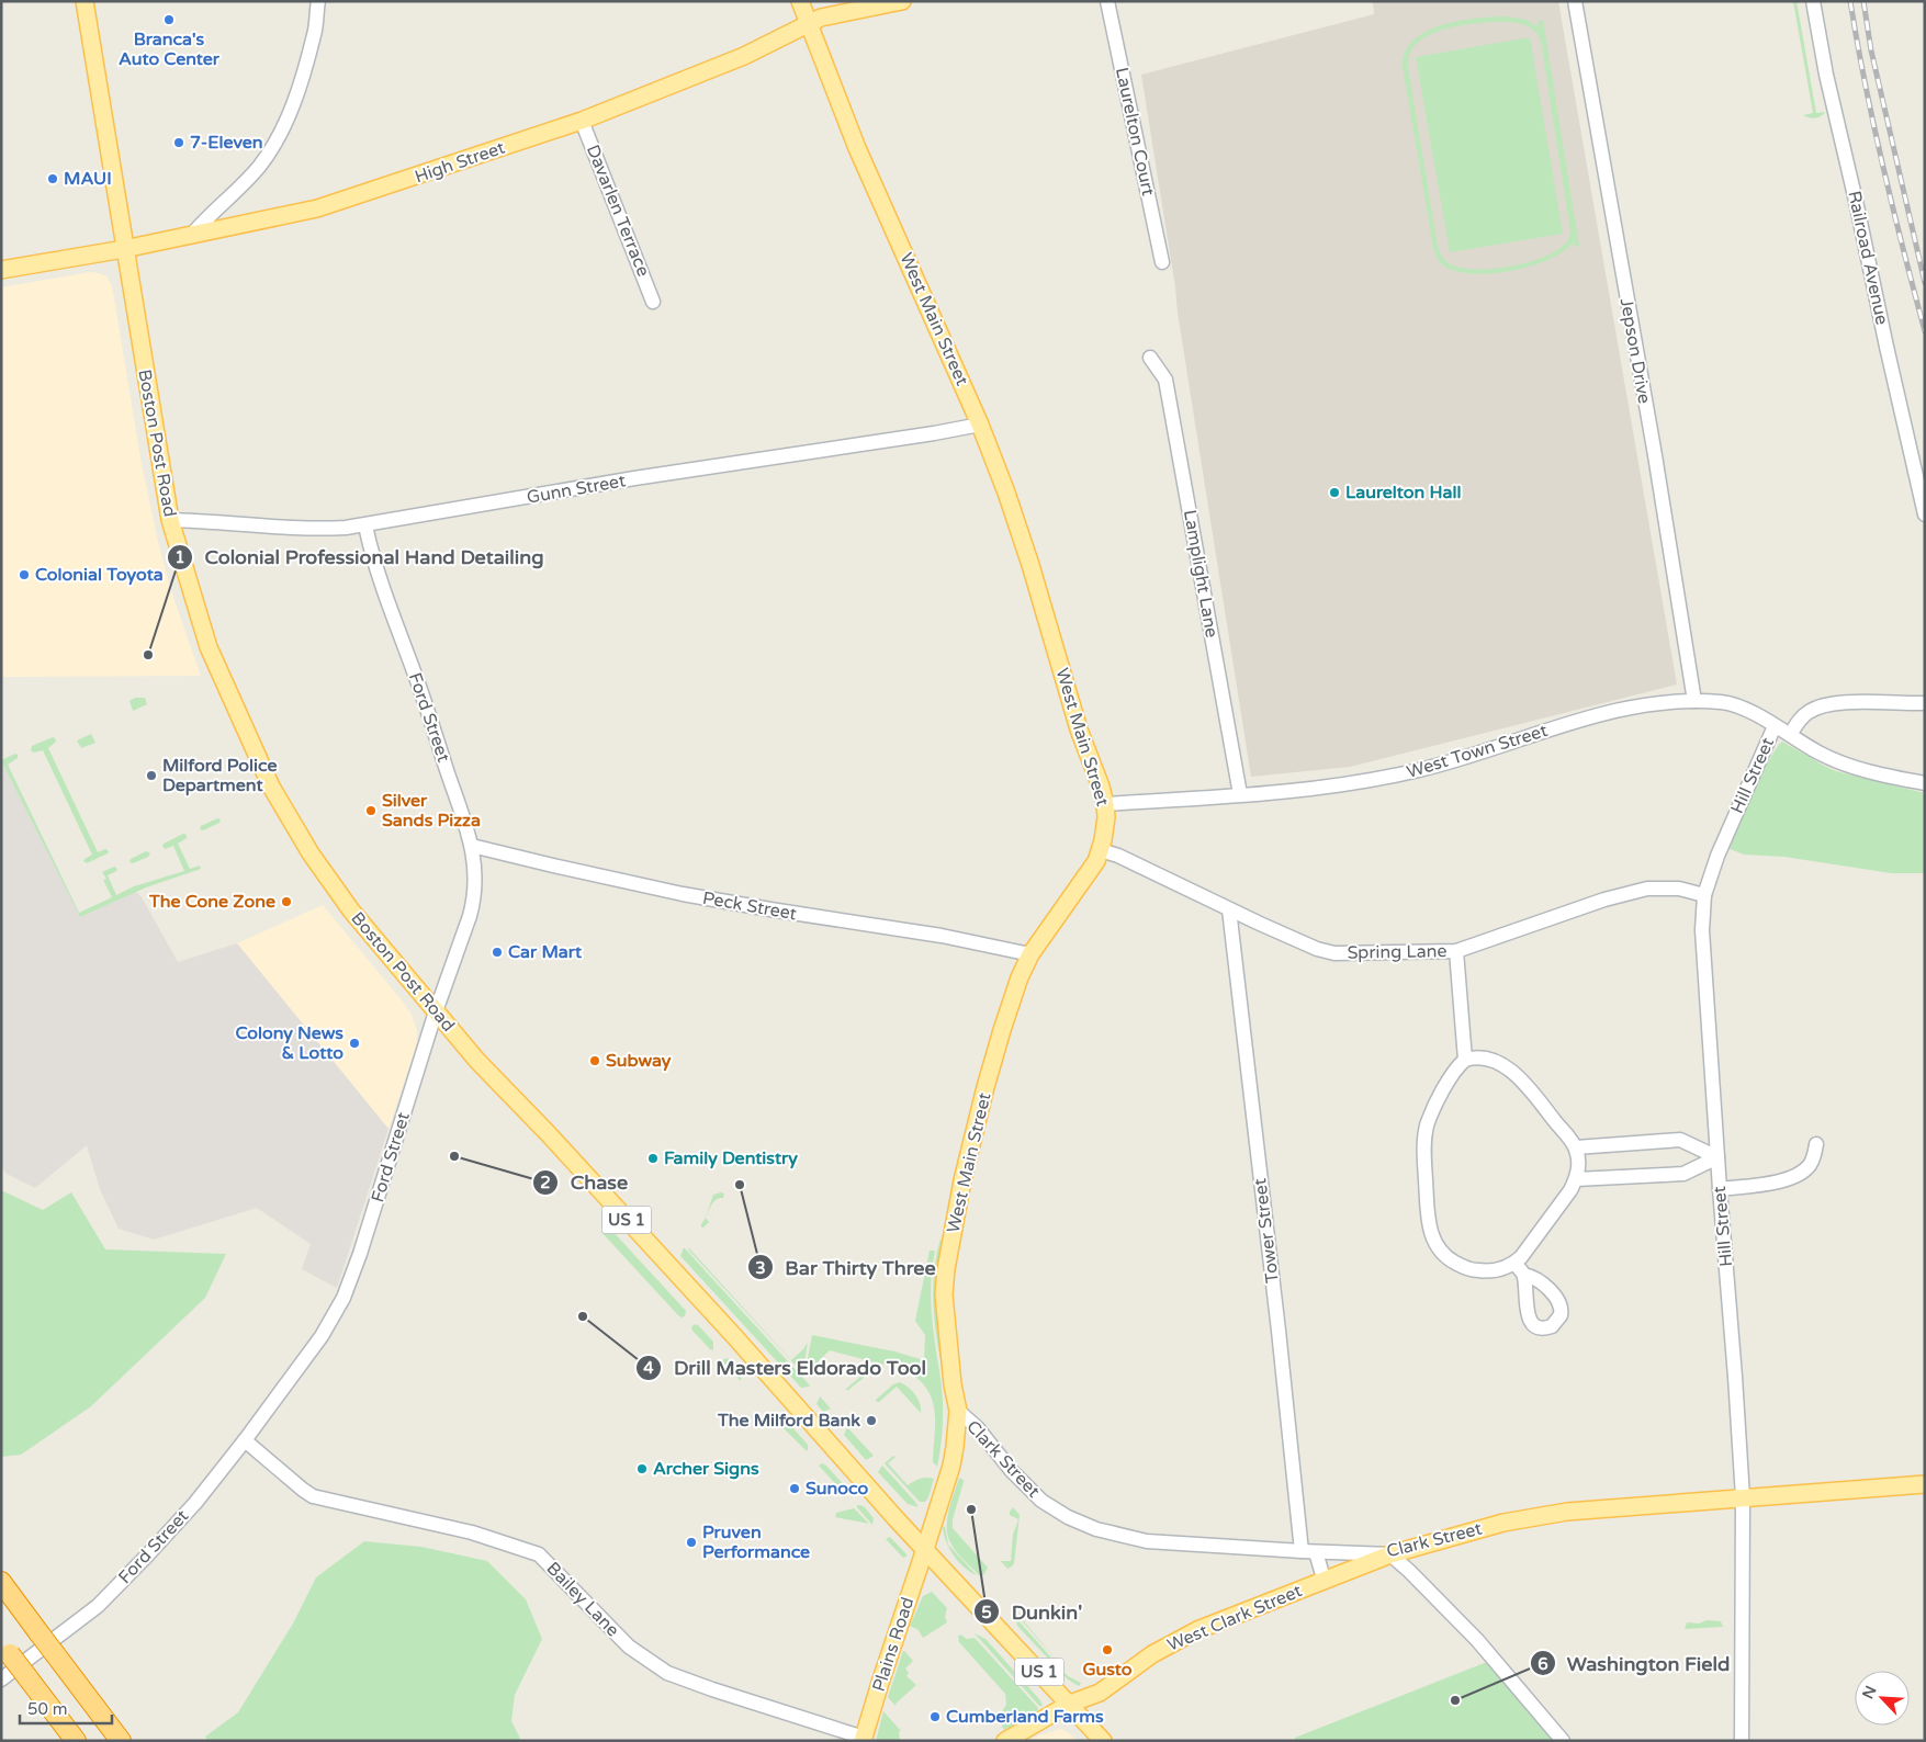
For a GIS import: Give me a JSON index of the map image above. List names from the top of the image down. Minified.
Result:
{"streets":{"main road":["High Street","West Main Street","Boston Post Road","US 1","Clark Street","West Clark Street","Plains Road"],"street":["Laurelton Court","Davarlen Terrace","Railroad Avenue","Jepson Drive","Gunn Street","Lamplight Lane","Ford Street","West Town Street","Hill Street","Peck Street","Spring Lane","Tower Street","Bailey Lane"]},"crossings":[["High Street","Davarlen Terrace"],["High Street","West Main Street"],["High Street","Boston Post Road"],["West Main Street","Boston Post Road"],["West Main Street","Gunn Street"],["West Main Street","West Town Street"],["West Main Street","Peck Street"],["West Main Street","Spring Lane"],["West Main Street","Clark Street"],["West Main Street","Plains Road"],["Jepson Drive","West Town Street"],["Boston Post Road","Gunn Street"],["Boston Post Road","Ford Street"],["Boston Post Road","West Clark Street"],["Boston Post Road","Plains Road"],["Gunn Street","Ford Street"],["Lamplight Lane","West Town Street"],["Ford Street","Peck Street"],["Ford Street","Bailey Lane"],["West Town Street","Hill Street"],["Hill Street","Spring Lane"],["Hill Street","Clark Street"],["Spring Lane","Tower Street"],["Tower Street","Clark Street"],["Tower Street","West Clark Street"],["Clark Street","West Clark Street"],["Bailey Lane","Plains Road"]],"places":["Branca's Auto Center","7-Eleven","MAUI","Laurelton Hall","Colonial Toyota","Colonial Professional Hand Detailing","Milford Police Department","Silver Sands Pizza","The Cone Zone","Car Mart","Colony News & Lotto","Subway","Chase","Family Dentistry","Bar Thirty Three","Drill Masters Eldorado Tool","The Milford Bank","Archer Signs","Sunoco","Dunkin'","Pruven Performance","Gusto","Washington Field","Cumberland Farms"],"scale_bar":"50 m","north":"top left"}
